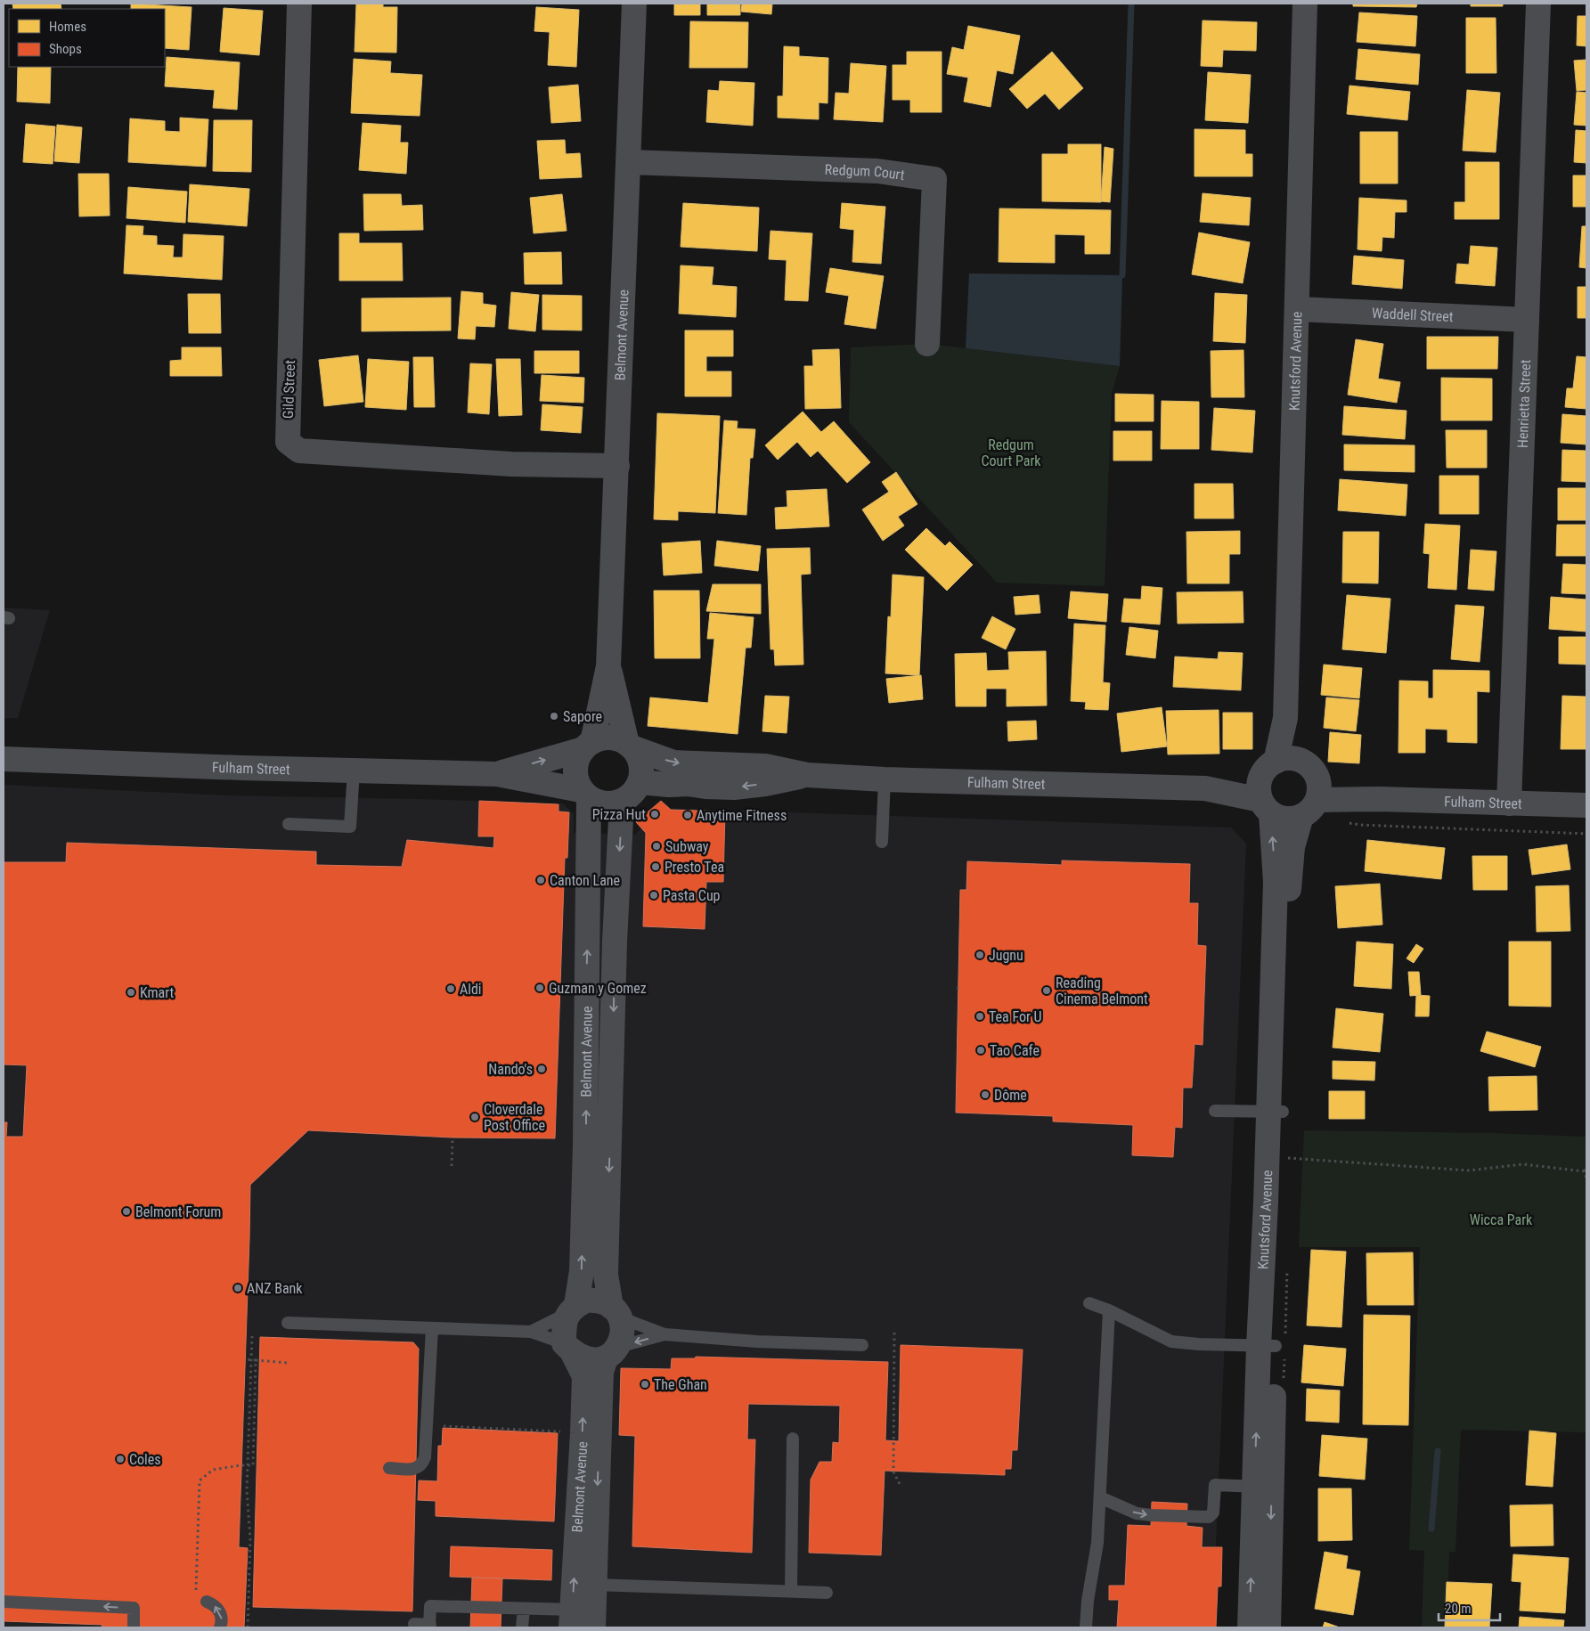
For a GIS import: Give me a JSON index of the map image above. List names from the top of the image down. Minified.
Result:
{"streets":{"street":["Redgum Court","Waddell Street","Belmont Avenue","Knutsford Avenue","Gild Street","Henrietta Street","Fulham Street"]},"crossings":[["Redgum Court","Belmont Avenue"],["Waddell Street","Knutsford Avenue"],["Waddell Street","Henrietta Street"],["Belmont Avenue","Gild Street"],["Belmont Avenue","Fulham Street"],["Knutsford Avenue","Fulham Street"],["Henrietta Street","Fulham Street"]],"parks":["Redgum Court Park","Wicca Park"],"places":["Sapore","Pizza Hut","Anytime Fitness","Subway","Presto Tea","Canton Lane","Pasta Cup","Jugnu","Guzman y Gomez","Aldi","Reading Cinema Belmont","Kmart","Tea For U","Tao Cafe","Nando's","Dôme","Cloverdale Post Office","Belmont Forum","ANZ Bank","The Ghan","Coles"],"legend":["Homes","Shops"],"scale_bar":"20 m"}
